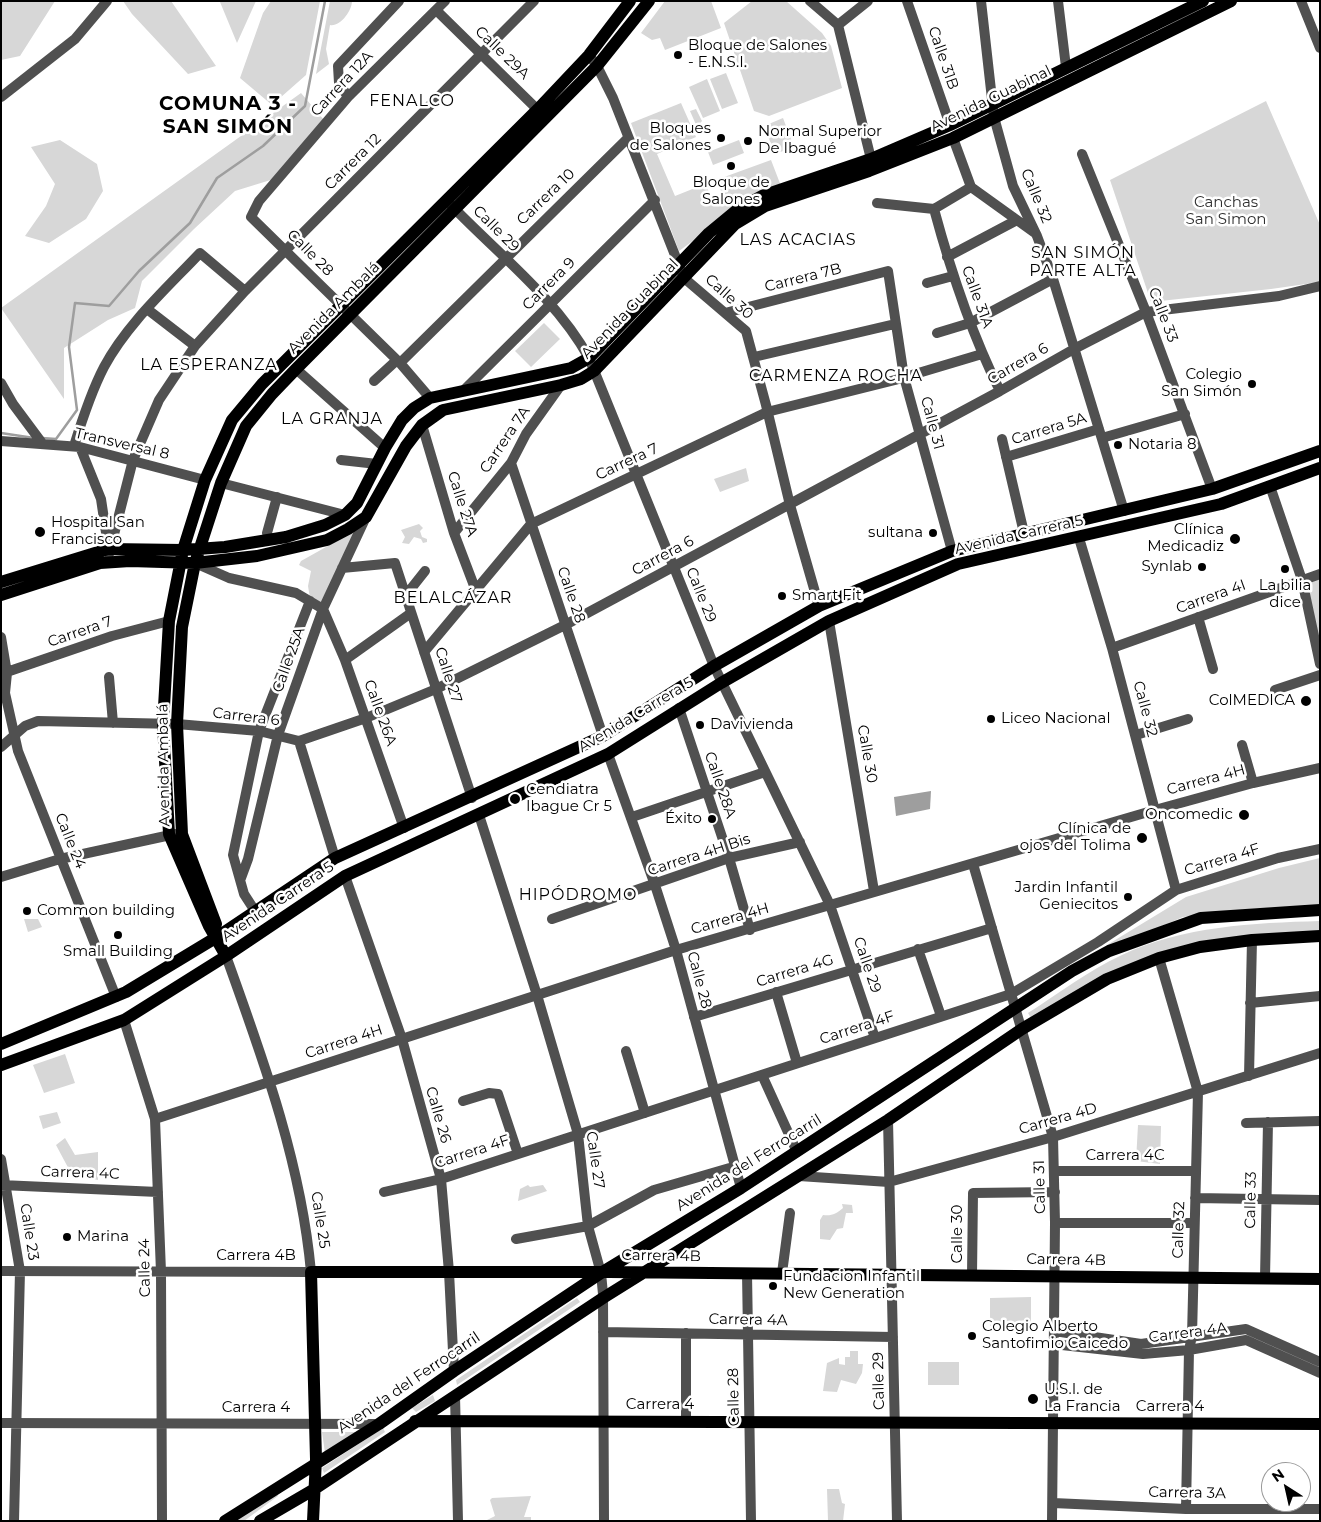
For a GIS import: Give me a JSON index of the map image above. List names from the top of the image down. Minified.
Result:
{"streets":{"main road":["Avenida Guabinal","Avenida Ambalá","Avenida Carrera 5","Avenida del Ferrocarril","Calle 25","Carrera 4B","Carrera 4"],"street":["Calle 29A","Calle 31B","Carrera 12A","Carrera 12","Calle 32","Carrera 10","Calle 29","Calle 28","Carrera 7B","Carrera 9","Calle 30","Calle 31A","Calle 33","Carrera 6","Calle 31","Carrera 5A","Carrera 7A","Transversal 8","Carrera 7","Calle 27A","Carrera 4I","Calle 25A","Calle 27","Calle 26A","Carrera 4H","Calle 28A","Calle 24","Carrera 4H Bis","Carrera 4F","Carrera 4G","Calle 26","Carrera 4D","Carrera 4C","Calle 23","Carrera 4A","Carrera 3A"]},"crossings":[["Calle 29A","Carrera 12A"],["Calle 29A","Carrera 12"],["Calle 29A","Avenida Ambalá"],["Calle 31B","Avenida Guabinal"],["Carrera 12A","Calle 28"],["Avenida Guabinal","Carrera 12"],["Avenida Guabinal","Calle 32"],["Avenida Guabinal","Calle 29"],["Avenida Guabinal","Calle 28"],["Avenida Guabinal","Carrera 9"],["Avenida Guabinal","Calle 30"],["Avenida Guabinal","Avenida Ambalá"],["Avenida Guabinal","Carrera 7A"],["Avenida Guabinal","Calle 27A"],["Avenida Guabinal","Calle 25A"],["Carrera 12","Calle 28"],["Carrera 12","Transversal 8"],["Calle 32","Carrera 6"],["Calle 32","Carrera 5A"],["Calle 32","Avenida Carrera 5"],["Calle 32","Carrera 4I"],["Calle 32","Carrera 4H"],["Calle 32","Carrera 4F"],["Calle 32","Carrera 4D"],["Calle 32","Carrera 4C"],["Calle 32","Carrera 4B"],["Calle 32","Carrera 4A"],["Calle 32","Carrera 4"],["Calle 32","Carrera 3A"],["Carrera 10","Calle 29"],["Carrera 10","Calle 28"],["Calle 29","Carrera 9"],["Calle 29","Avenida Ambalá"],["Calle 29","Carrera 6"],["Calle 29","Carrera 7"],["Calle 29","Avenida Carrera 5"],["Calle 29","Carrera 4H"],["Calle 29","Carrera 4H Bis"],["Calle 29","Carrera 4F"],["Calle 29","Carrera 4G"],["Calle 29","Carrera 4D"],["Calle 29","Carrera 4B"],["Calle 29","Carrera 4A"],["Calle 29","Carrera 4"],["Calle 28","Avenida Ambalá"],["Calle 28","Carrera 6"],["Calle 28","Carrera 7A"],["Calle 28","Carrera 7"],["Calle 28","Avenida Carrera 5"],["Calle 28","Carrera 4H"],["Calle 28","Carrera 4H Bis"],["Calle 28","Carrera 4F"],["Calle 28","Carrera 4G"],["Calle 28","Avenida del Ferrocarril"],["Calle 28","Carrera 4B"],["Calle 28","Carrera 4A"],["Calle 28","Carrera 4"],["Carrera 7B","Calle 30"],["Carrera 7B","Calle 31"],["Calle 30","Carrera 6"],["Calle 30","Calle 31"],["Calle 30","Carrera 7"],["Calle 30","Avenida Carrera 5"],["Calle 30","Carrera 4H"],["Calle 30","Carrera 4B"],["Calle 31A","Carrera 6"],["Calle 31A","Carrera 7"],["Avenida Ambalá","Carrera 6"],["Avenida Ambalá","Transversal 8"],["Avenida Ambalá","Carrera 7"],["Avenida Ambalá","Avenida Carrera 5"],["Avenida Ambalá","Calle 25"],["Calle 33","Carrera 6"],["Calle 33","Carrera 5A"],["Calle 33","Avenida Carrera 5"],["Calle 33","Carrera 4B"],["Carrera 6","Calle 31"],["Carrera 6","Calle 25A"],["Carrera 6","Calle 27"],["Carrera 6","Calle 26A"],["Carrera 6","Calle 24"],["Calle 31","Carrera 7"],["Calle 31","Avenida Carrera 5"],["Calle 31","Carrera 4H"],["Calle 31","Carrera 4F"],["Calle 31","Carrera 4G"],["Calle 31","Carrera 4D"],["Calle 31","Carrera 4C"],["Calle 31","Avenida del Ferrocarril"],["Calle 31","Carrera 4B"],["Calle 31","Carrera 4A"],["Calle 31","Carrera 4"],["Calle 31","Carrera 3A"],["Carrera 7A","Calle 27A"],["Carrera 7","Calle 27A"],["Carrera 7","Calle 27"],["Carrera 7","Calle 24"],["Avenida Carrera 5","Calle 25A"],["Avenida Carrera 5","Calle 27"],["Avenida Carrera 5","Calle 26A"],["Avenida Carrera 5","Calle 28A"],["Avenida Carrera 5","Calle 24"],["Avenida Carrera 5","Calle 26"],["Avenida Carrera 5","Calle 25"],["Calle 25A","Calle 27"],["Calle 25A","Calle 26A"],["Calle 27","Carrera 4H"],["Calle 27","Carrera 4F"],["Calle 27","Avenida del Ferrocarril"],["Calle 27","Carrera 4B"],["Calle 27","Carrera 4A"],["Calle 27","Carrera 4"],["Carrera 4H","Calle 28A"],["Carrera 4H","Calle 24"],["Carrera 4H","Calle 26"],["Carrera 4H","Calle 25"],["Calle 28A","Carrera 4H Bis"],["Calle 24","Carrera 4C"],["Calle 24","Carrera 4B"],["Calle 24","Carrera 4"],["Carrera 4F","Calle 26"],["Calle 26","Avenida del Ferrocarril"],["Calle 26","Carrera 4B"],["Carrera 4C","Calle 23"],["Avenida del Ferrocarril","Calle 25"],["Avenida del Ferrocarril","Carrera 4B"],["Avenida del Ferrocarril","Carrera 4"],["Calle 25","Carrera 4B"],["Calle 25","Carrera 4"],["Calle 23","Carrera 4B"],["Calle 23","Carrera 4"]],"districts":["FENALCO","COMUNA 3 - SAN SIMÓN","LAS ACACIAS","SAN SIMÓN PARTE ALTA","LA ESPERANZA","CARMENZA ROCHA","LA GRANJA","BELALCÁZAR","HIPÓDROMO"],"parks":["Canchas San Simon"],"places":["Bloque de Salones - E.N.S.I.","Bloques de Salones","Normal Superior De Ibagué","Bloque de Salones","Colegio San Simón","Notaria 8","Hospital San Francisco","sultana","Clínica Medicadiz","Synlab","La bilia dice","Smart Fit","ColMEDICA","Liceo Nacional","Davivienda","Cendiatra Ibague Cr 5","Oncomedic","Éxito","Clínica de ojos del Tolima","Jardin Infantil Geniecitos","Common building","Small Building","Marina","Fundacion Infantil New Generation","Colegio Alberto Santofimio Caicedo","U.S.I. de La Francia"],"north":"top left"}
